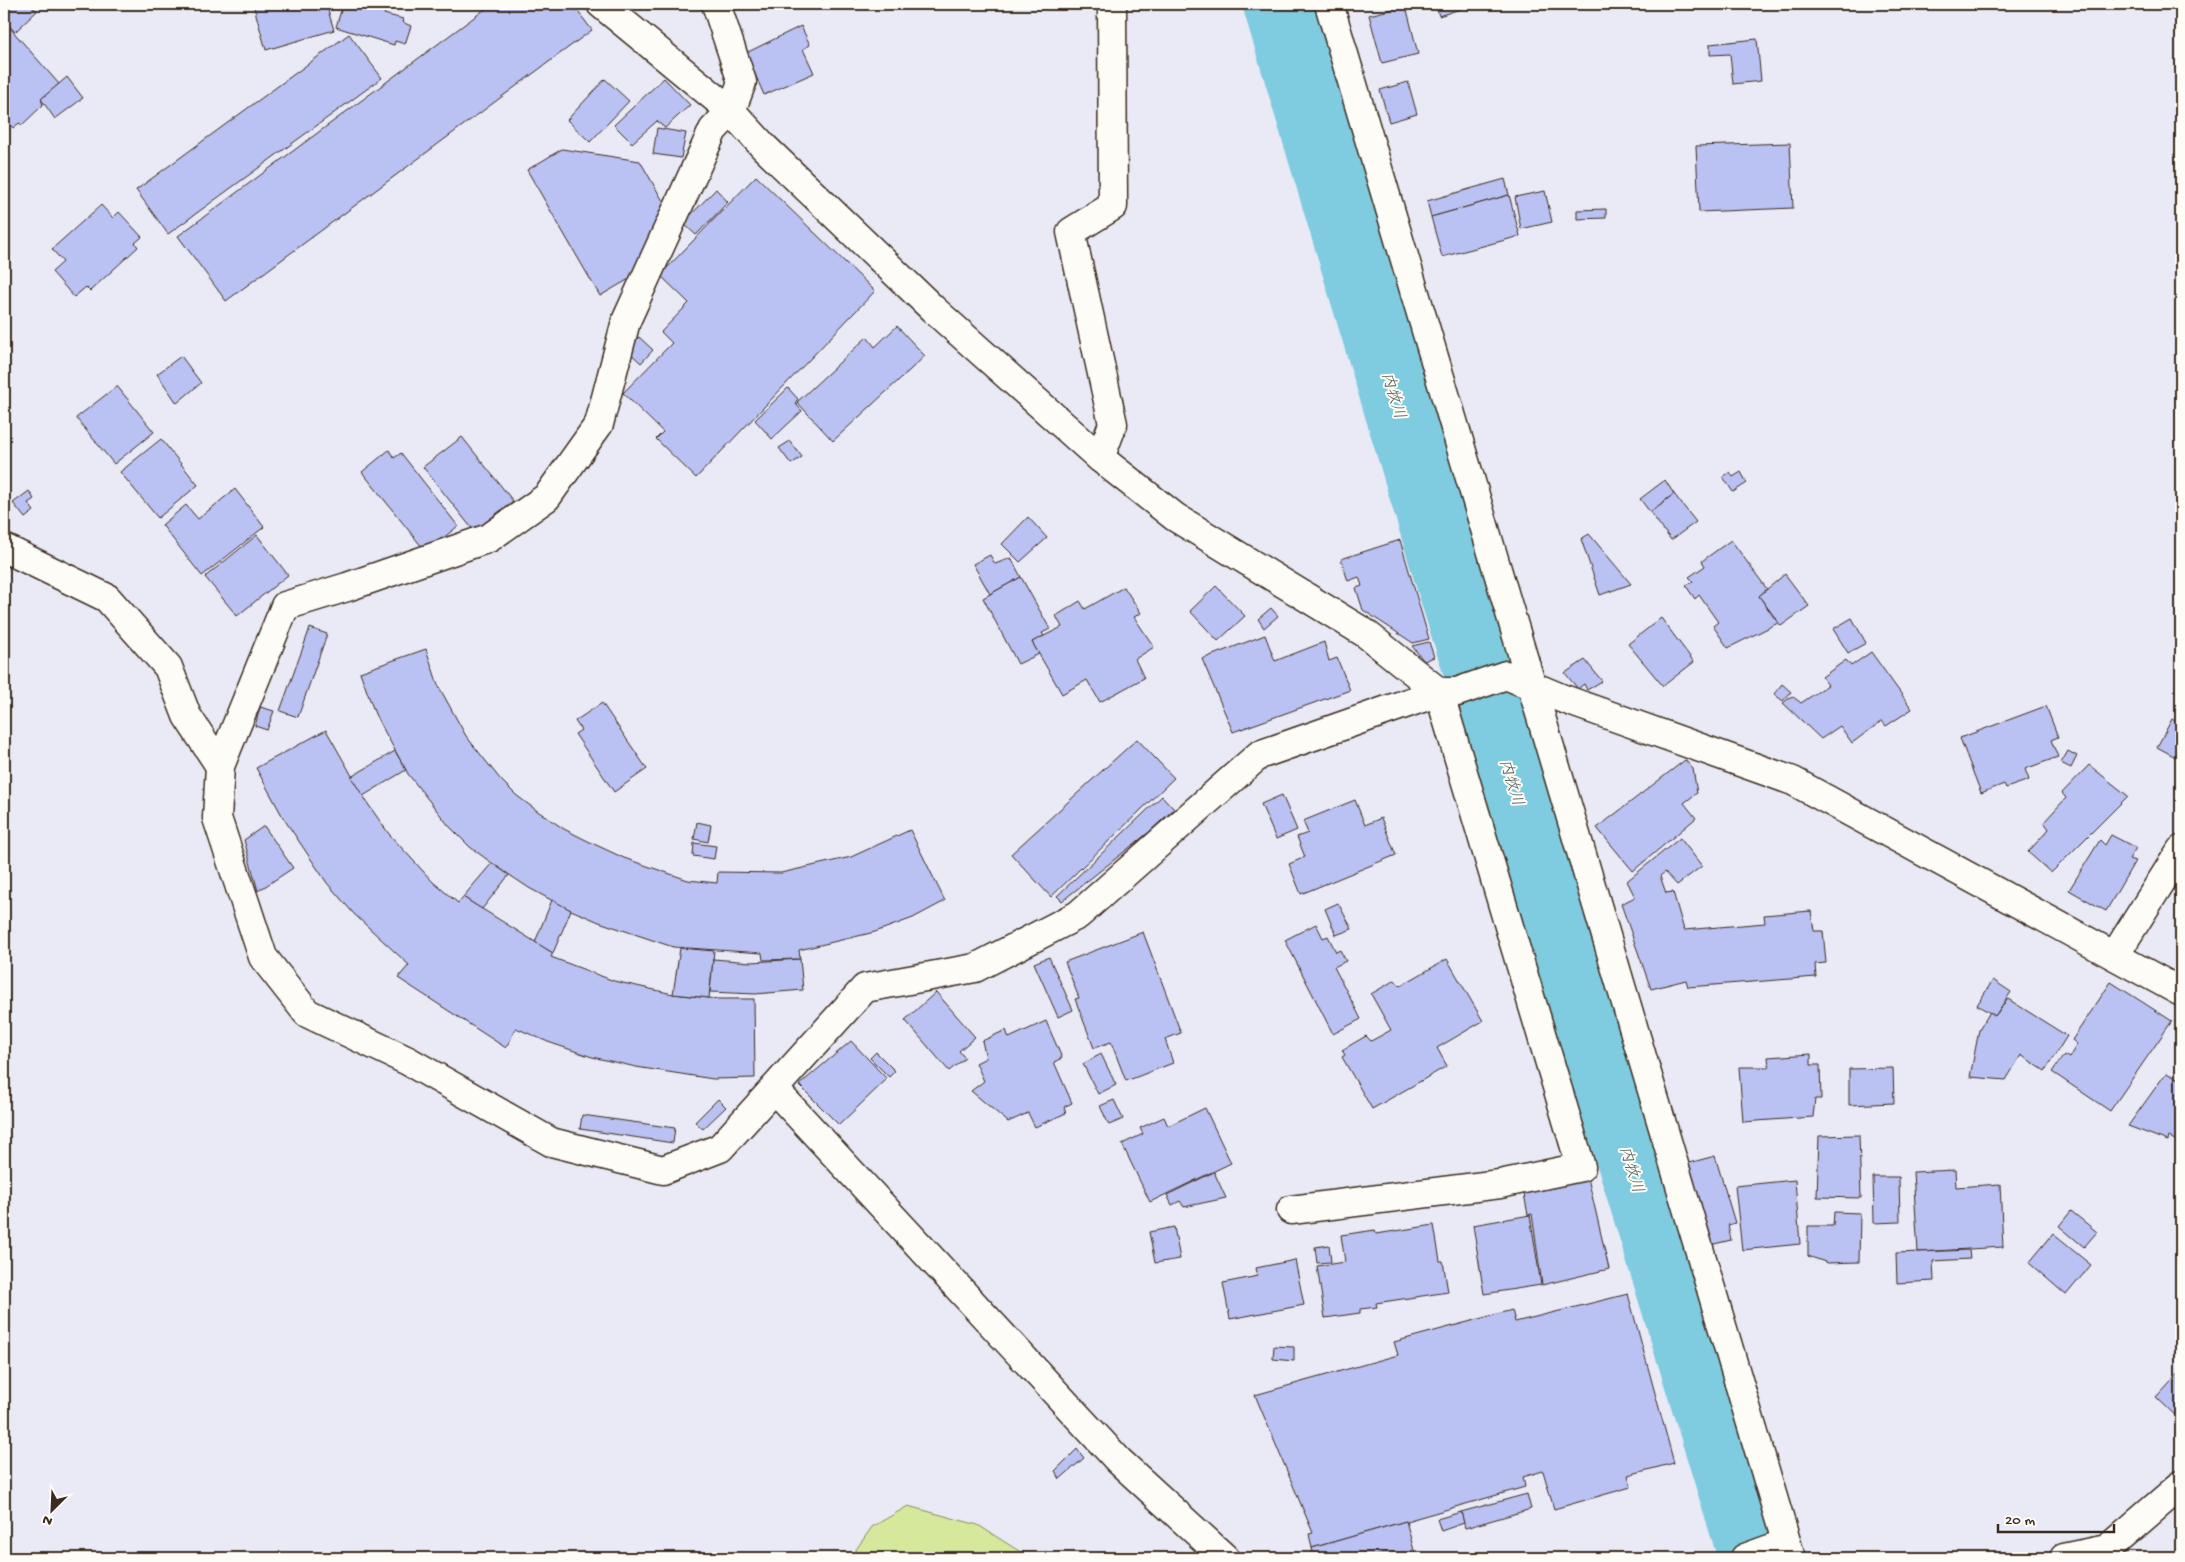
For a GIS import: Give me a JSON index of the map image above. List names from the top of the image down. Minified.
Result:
{"water":["内牧川"],"scale_bar":"20 m","north":"bottom left"}
